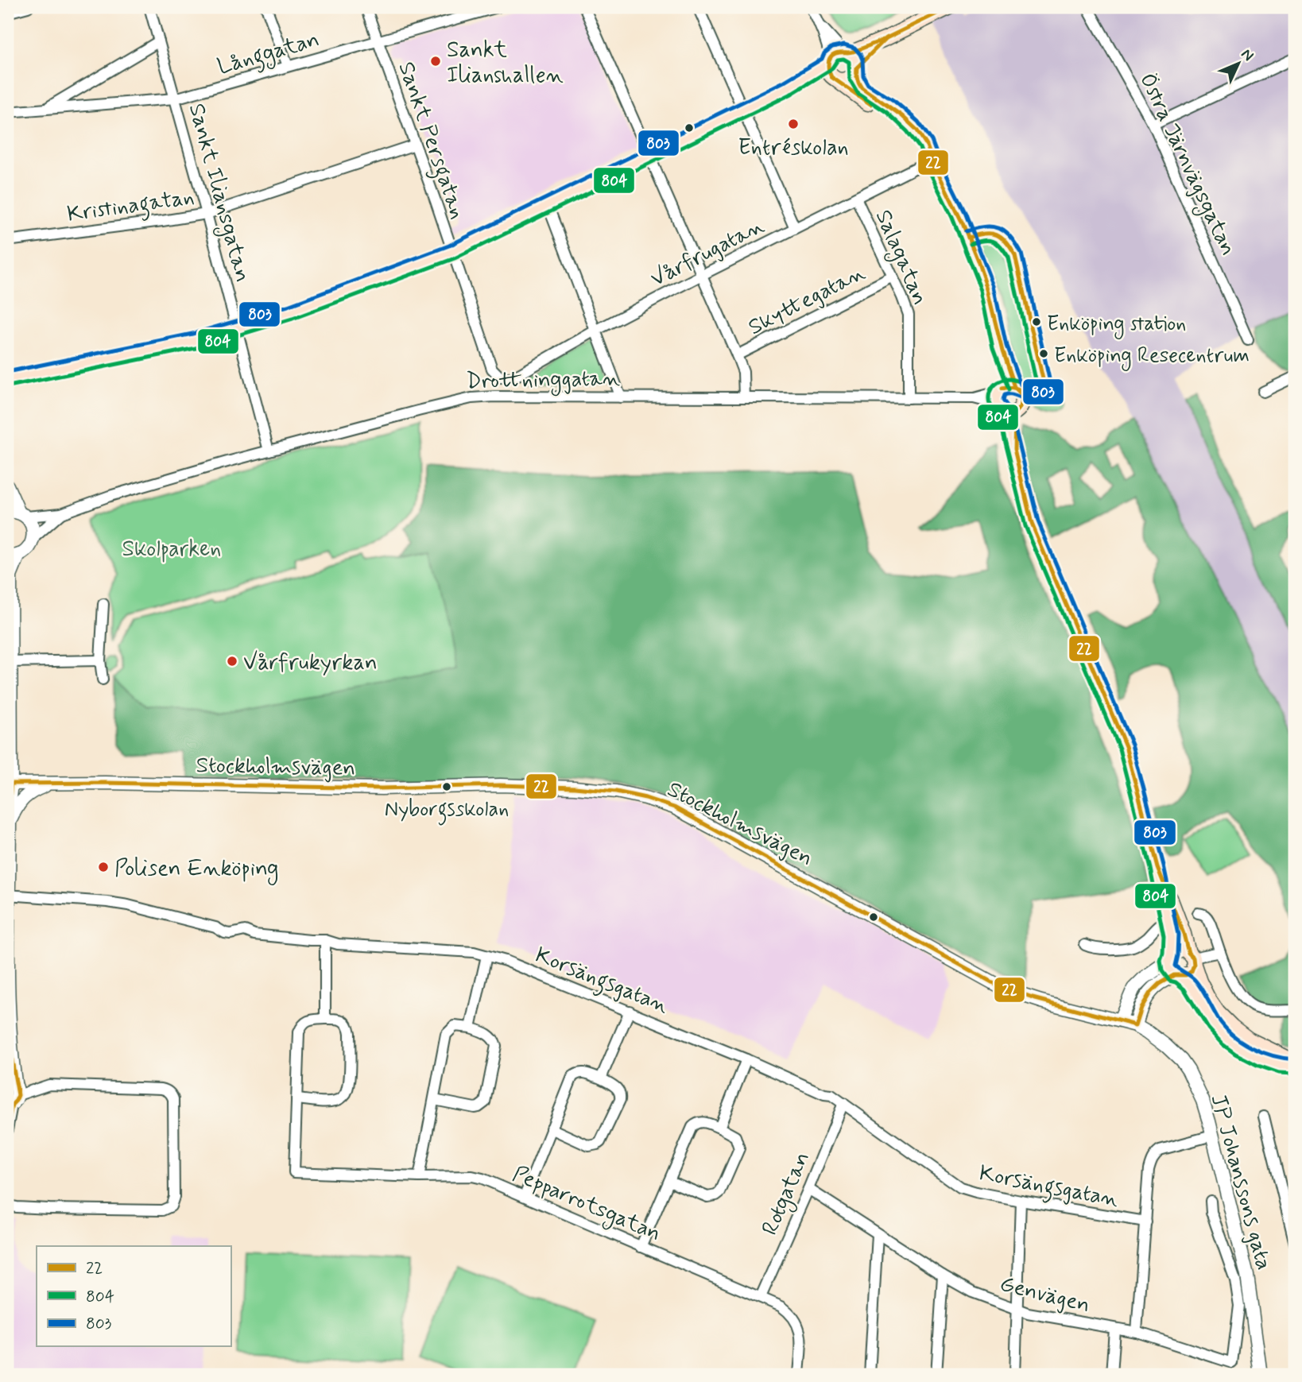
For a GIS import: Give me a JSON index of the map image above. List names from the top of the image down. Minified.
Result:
{"streets":{"street":["Långgatan","Sankt Persgatan","Östra Järnvägsgatan","Sankt Iliansgatan","Kristinagatan","Vårfrugatan","Salagatan","Skyttegatan","Drottninggatan","Stockholmsvägen","Korsängsgatan","JP Johanssons gata","Rotgatan","Pepparrotsgatan","Genvägen"]},"crossings":[["Långgatan","Sankt Persgatan"],["Långgatan","Sankt Iliansgatan"],["Sankt Persgatan","Kristinagatan"],["Sankt Persgatan","Vårfrugatan"],["Sankt Iliansgatan","Kristinagatan"],["Sankt Iliansgatan","Drottninggatan"],["Vårfrugatan","Salagatan"],["Salagatan","Skyttegatan"],["Salagatan","Drottninggatan"],["Stockholmsvägen","JP Johanssons gata"],["Korsängsgatan","Rotgatan"],["Rotgatan","Pepparrotsgatan"],["Rotgatan","Genvägen"]],"parks":["Skolparken"],"places":["Sankt Ilianshallen","Entréskolan","Enköping station","Enköping Resecentrum","Vårfrukyrkan","Nyborgsskolan","Polisen Enköping"],"lines":["transit line 22","transit line 803","transit line 804"],"legend":["22","804","803"],"north":"top right"}
